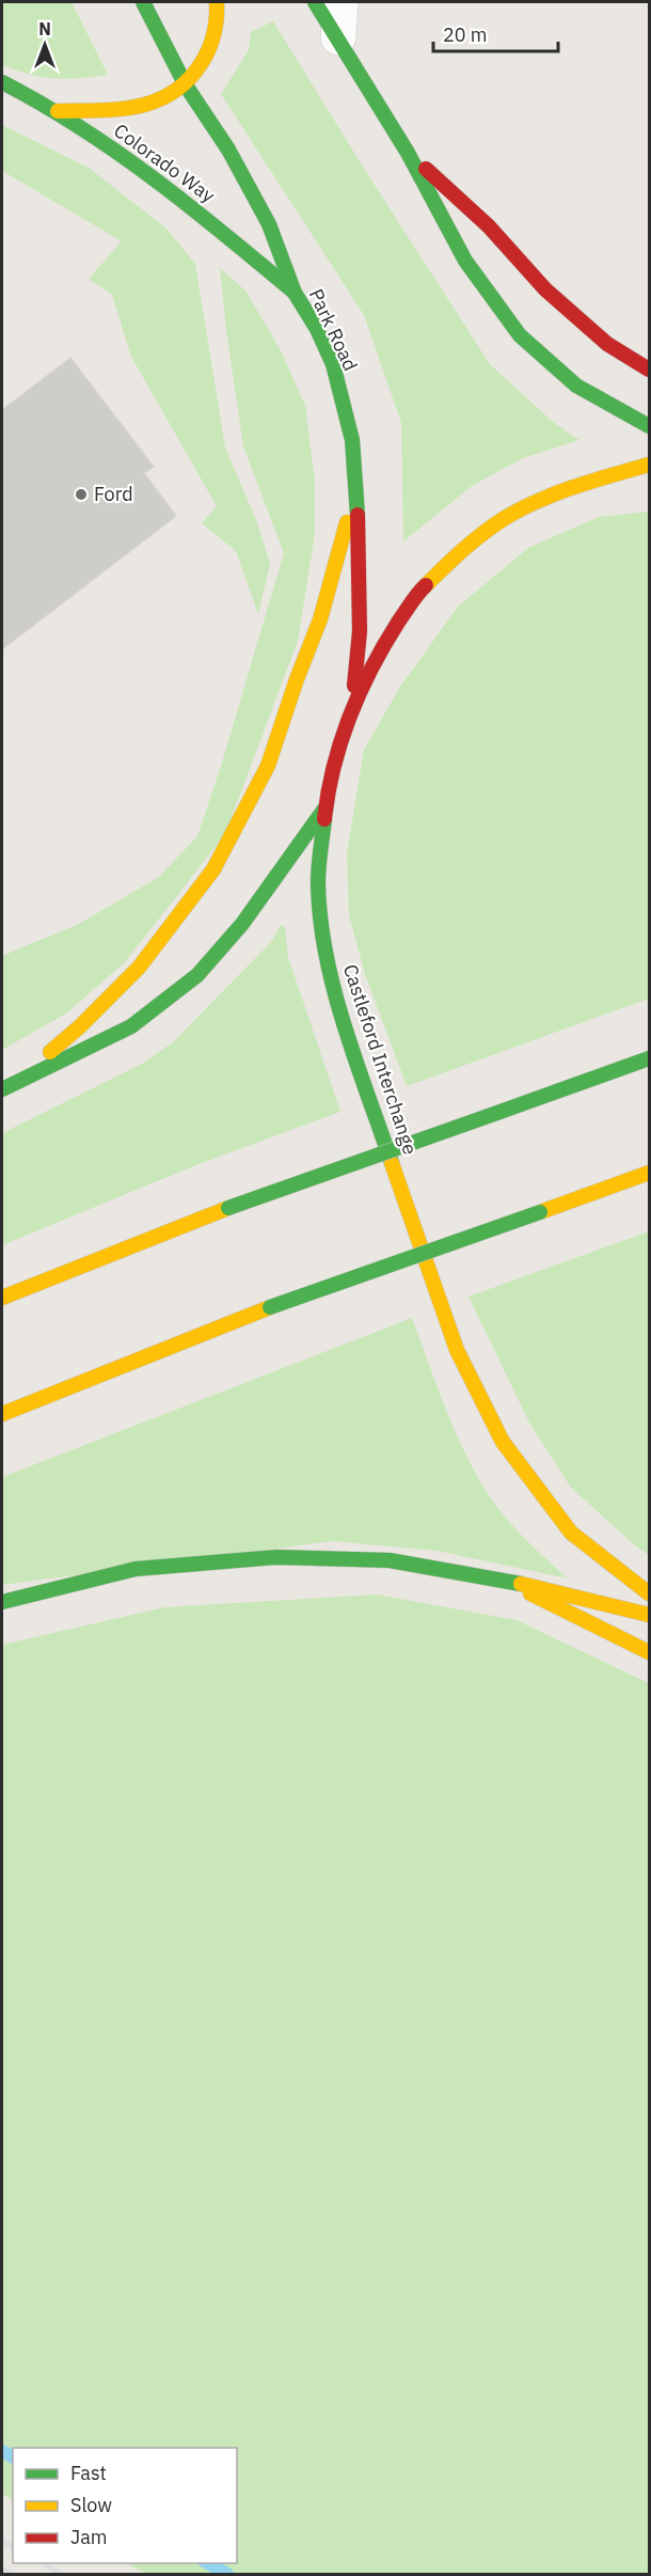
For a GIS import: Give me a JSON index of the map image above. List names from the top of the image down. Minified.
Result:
{"streets":{"main road":["Colorado Way","Park Road","Castleford Interchange"]},"crossings":[["Colorado Way","Park Road"],["Park Road","Castleford Interchange"]],"places":["Ford"],"legend":["Fast","Slow","Jam"],"scale_bar":"20 m","north":"top"}
